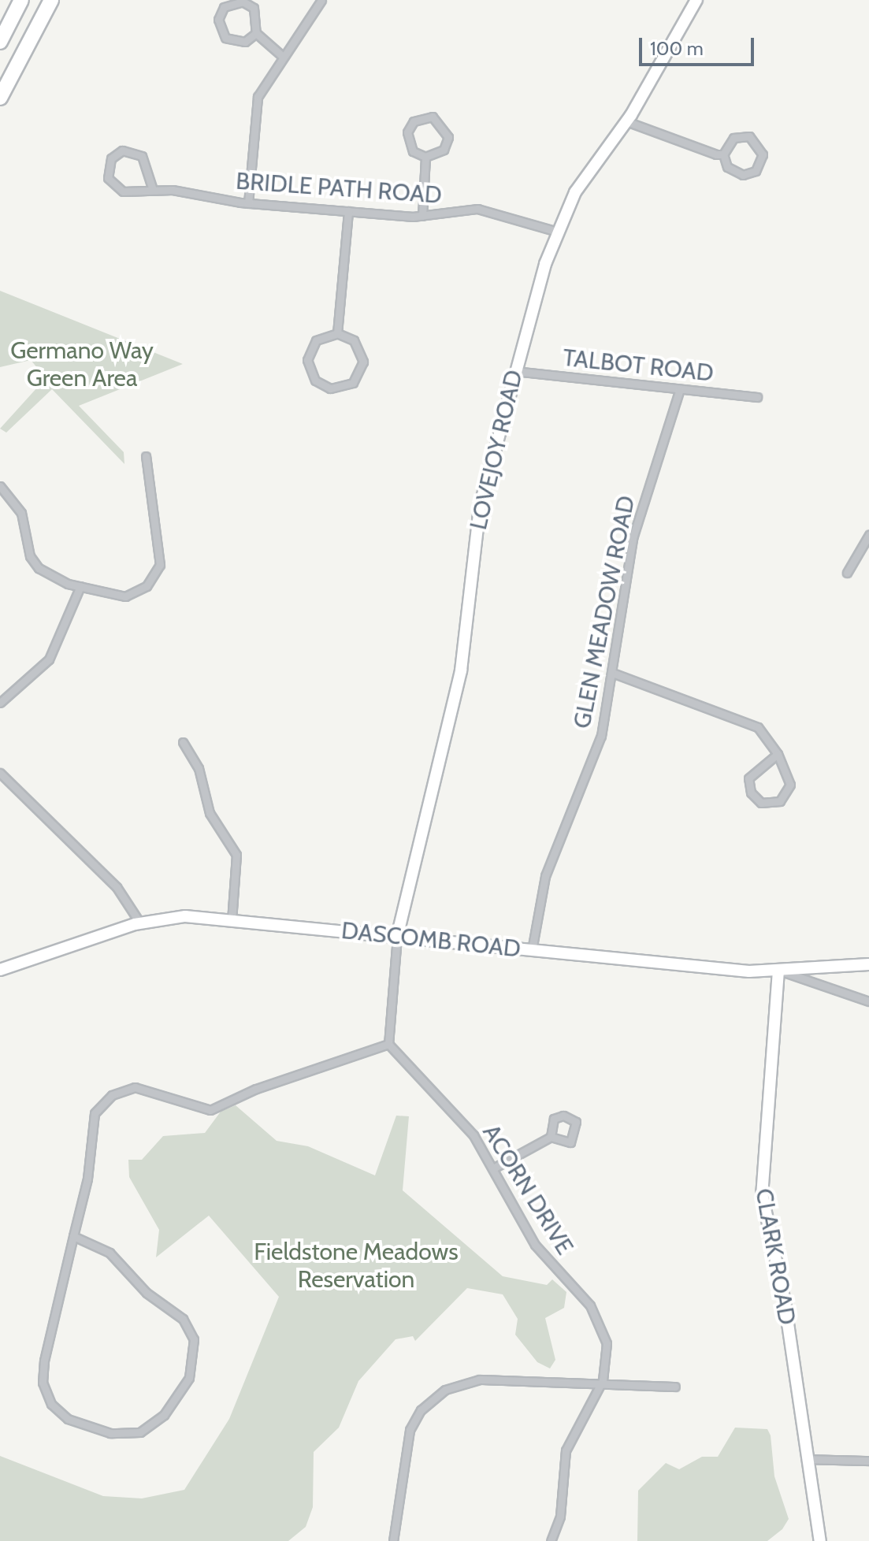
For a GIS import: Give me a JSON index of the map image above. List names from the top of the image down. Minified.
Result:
{"streets":{"main road":["LOVEJOY ROAD","DASCOMB ROAD","CLARK ROAD"],"street":["BRIDLE PATH ROAD","TALBOT ROAD","GLEN MEADOW ROAD","ACORN DRIVE"]},"crossings":[["BRIDLE PATH ROAD","LOVEJOY ROAD"],["TALBOT ROAD","LOVEJOY ROAD"],["TALBOT ROAD","GLEN MEADOW ROAD"],["LOVEJOY ROAD","DASCOMB ROAD"],["GLEN MEADOW ROAD","DASCOMB ROAD"],["DASCOMB ROAD","CLARK ROAD"]],"parks":["Germano Way Green Area","Fieldstone Meadows Reservation"],"scale_bar":"100 m"}
